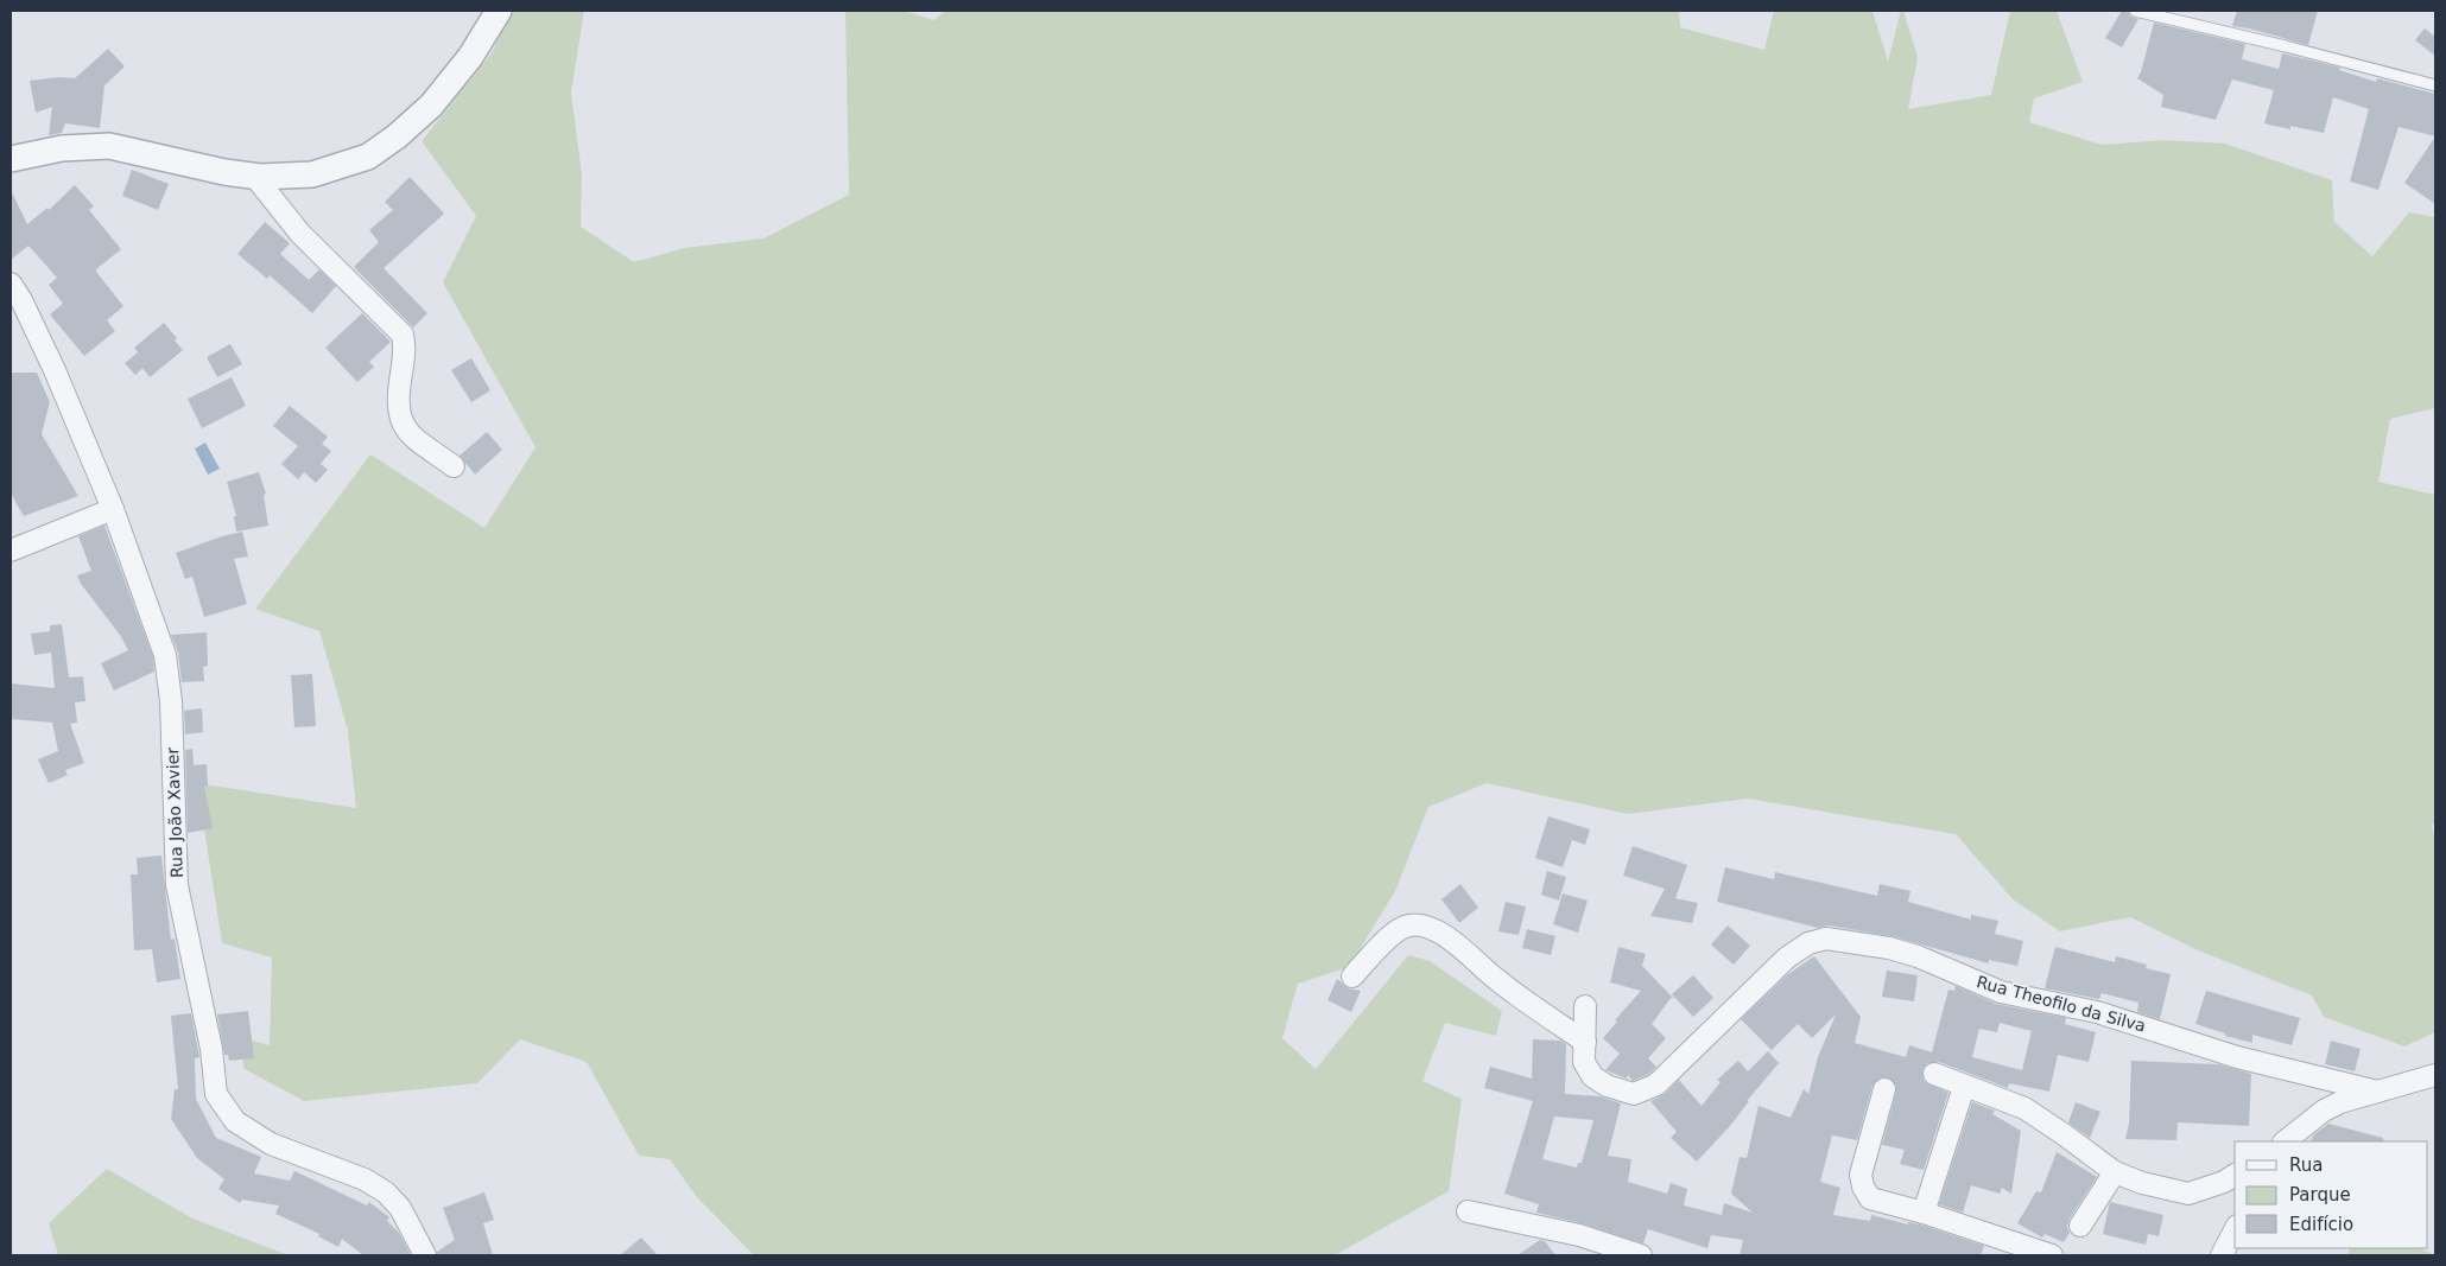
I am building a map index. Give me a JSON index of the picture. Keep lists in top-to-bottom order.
{
  "streets": {
    "street": ["Rua João Xavier", "Rua Theofilo da Silva"]
  },
  "legend": ["Rua", "Parque", "Edifício"]
}
